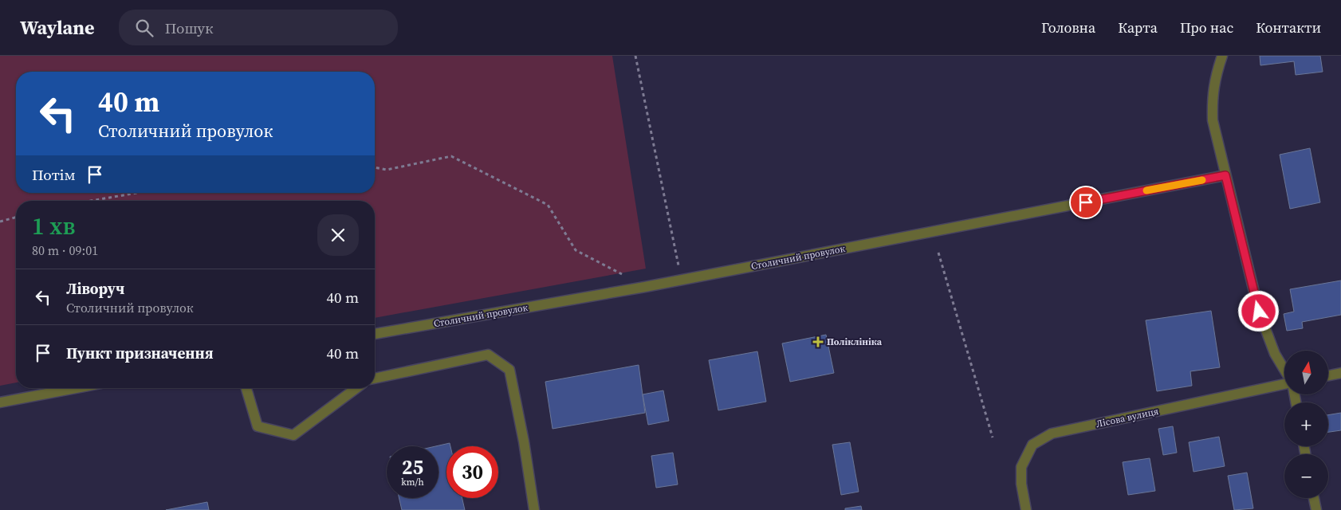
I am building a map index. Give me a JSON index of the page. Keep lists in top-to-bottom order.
{
  "streets": {
    "street": ["Столичний провулок", "Лісова вулиця"]
  },
  "places": {
    "health": ["Поліклініка"]
  },
  "north": "top",
  "page": {
    "header": "Waylane",
    "search": "Пошук",
    "nav": [
      "Головна",
      "Карта",
      "Про нас",
      "Контакти"
    ],
    "turn": ["40 m", "Столичний провулок"],
    "then": "Потім",
    "heading": ["1 хв", "80 m · 09:01"],
    "list": [
      {
        "name": "Ліворуч",
        "note": "Столичний провулок",
        "value": "40 m"
      },
      {
        "name": "Пункт призначення",
        "value": "40 m"
      }
    ],
    "map_buttons": ["+", "−"],
    "speed": "25 km/h",
    "limit": "30"
  }
}
